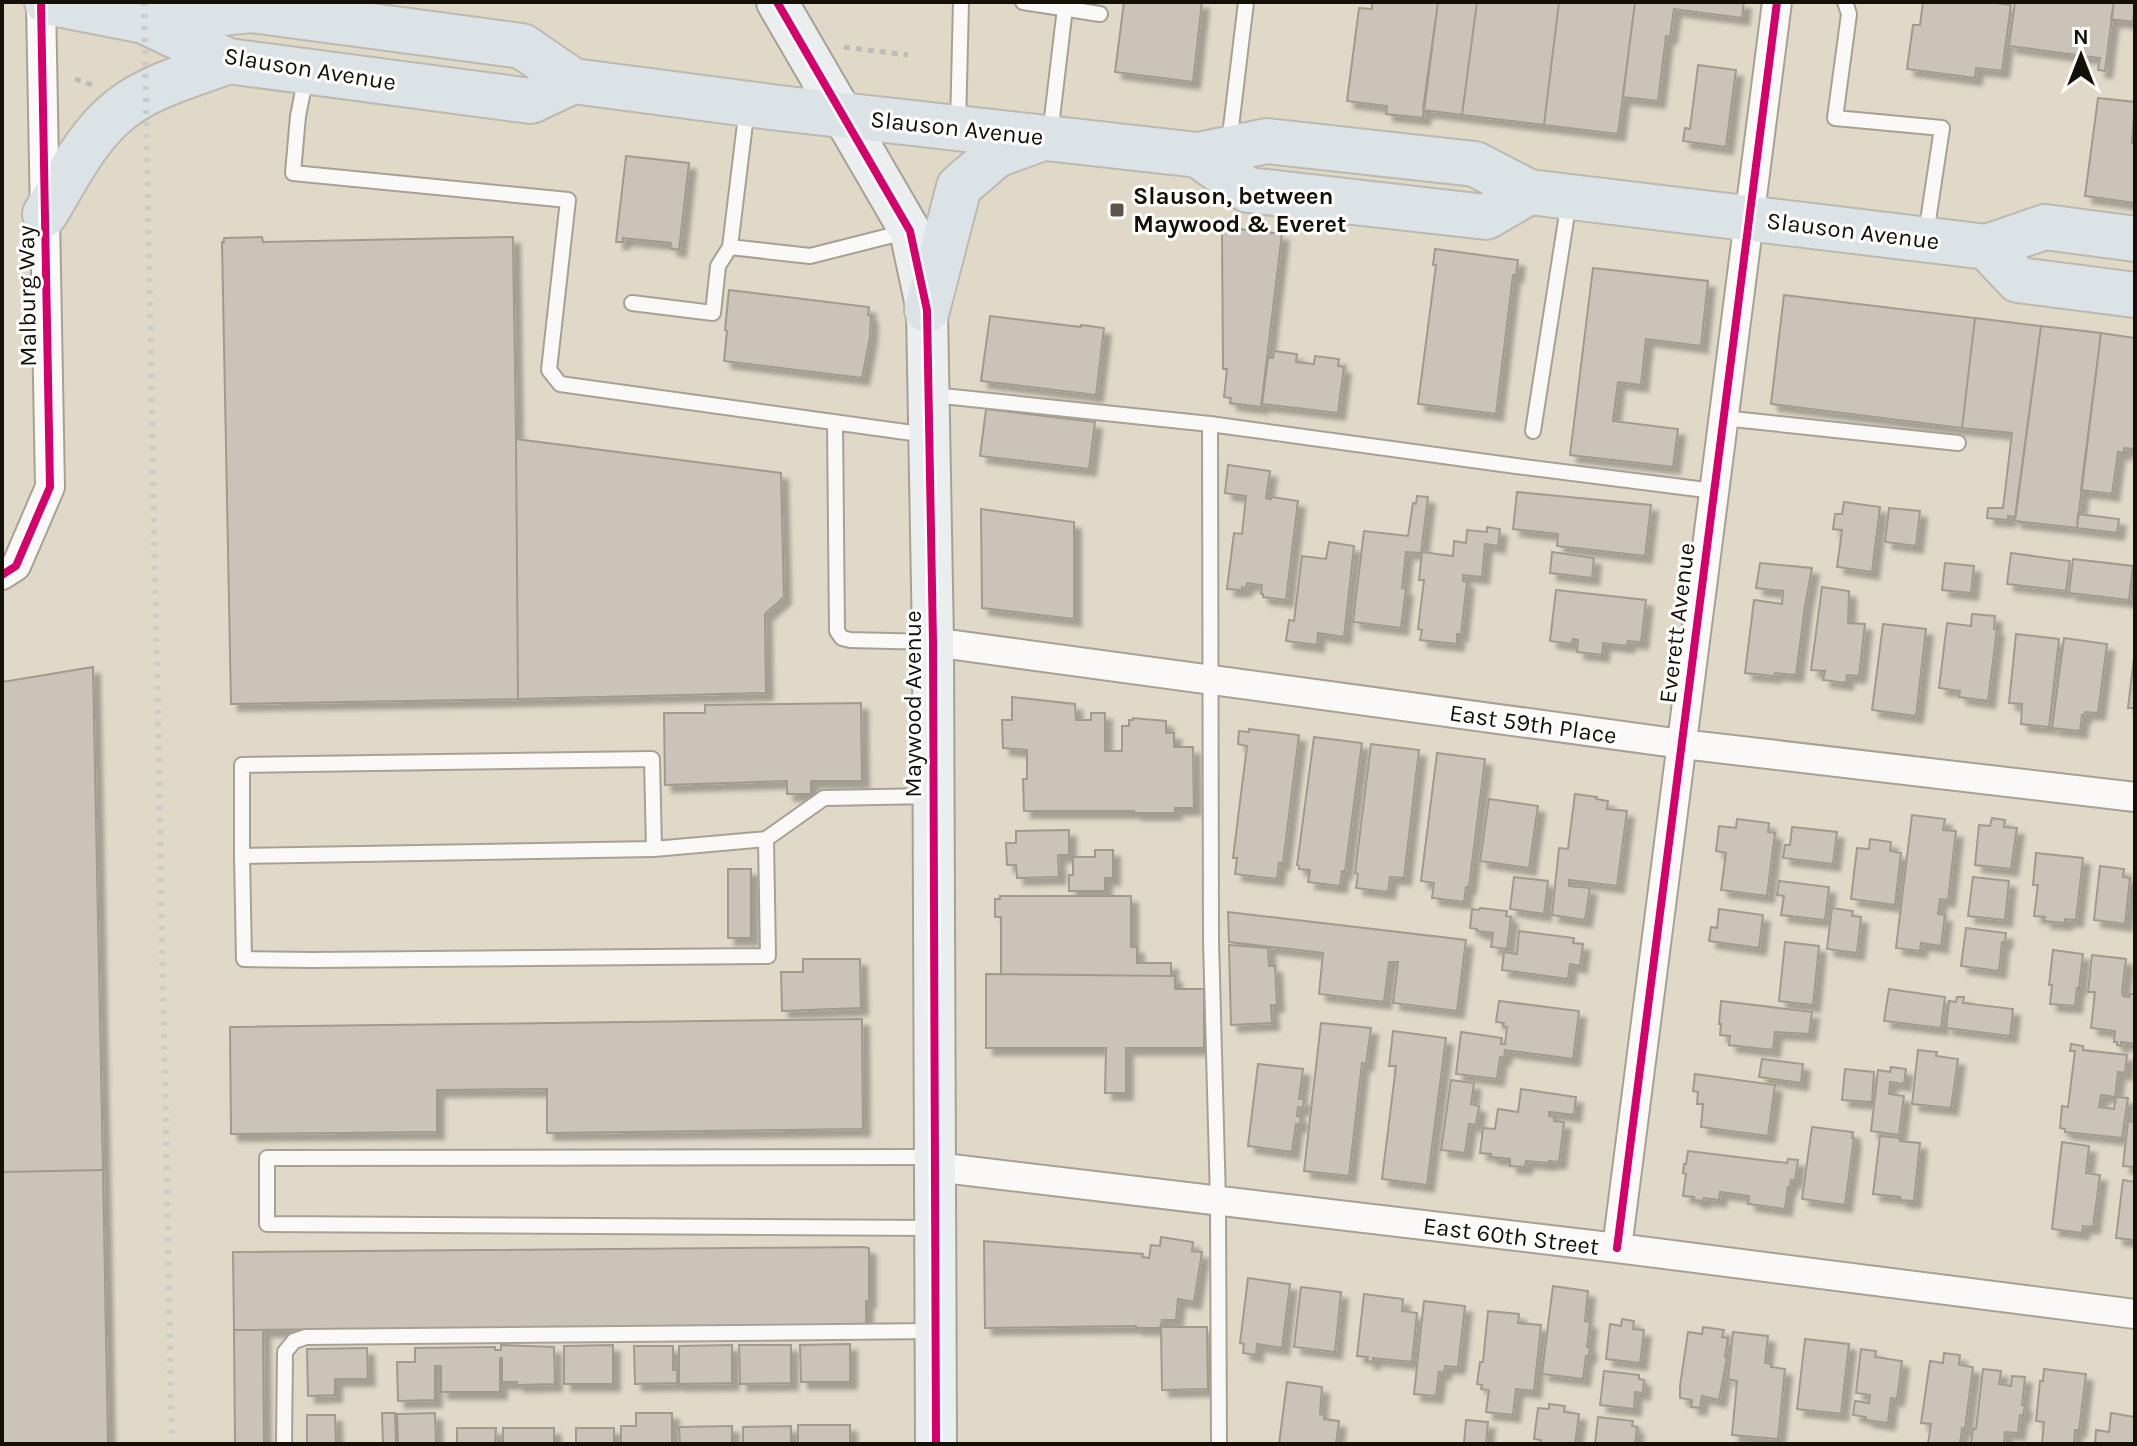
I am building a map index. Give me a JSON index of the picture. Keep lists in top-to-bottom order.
{
  "streets": {
    "main road": ["Slauson Avenue"],
    "street": [
      "Malburg Way",
      "Everett Avenue",
      "Maywood Avenue",
      "East 59th Place",
      "East 60th Street"
    ]
  },
  "crossings": [
    ["Slauson Avenue", "Everett Avenue"],
    ["Slauson Avenue", "Maywood Avenue"],
    ["Everett Avenue", "East 59th Place"],
    ["Everett Avenue", "East 60th Street"],
    ["Maywood Avenue", "East 59th Place"],
    ["Maywood Avenue", "East 60th Street"]
  ],
  "places": {
    "transit": ["Slauson, between Maywood & Everet"]
  },
  "north": "top"
}
